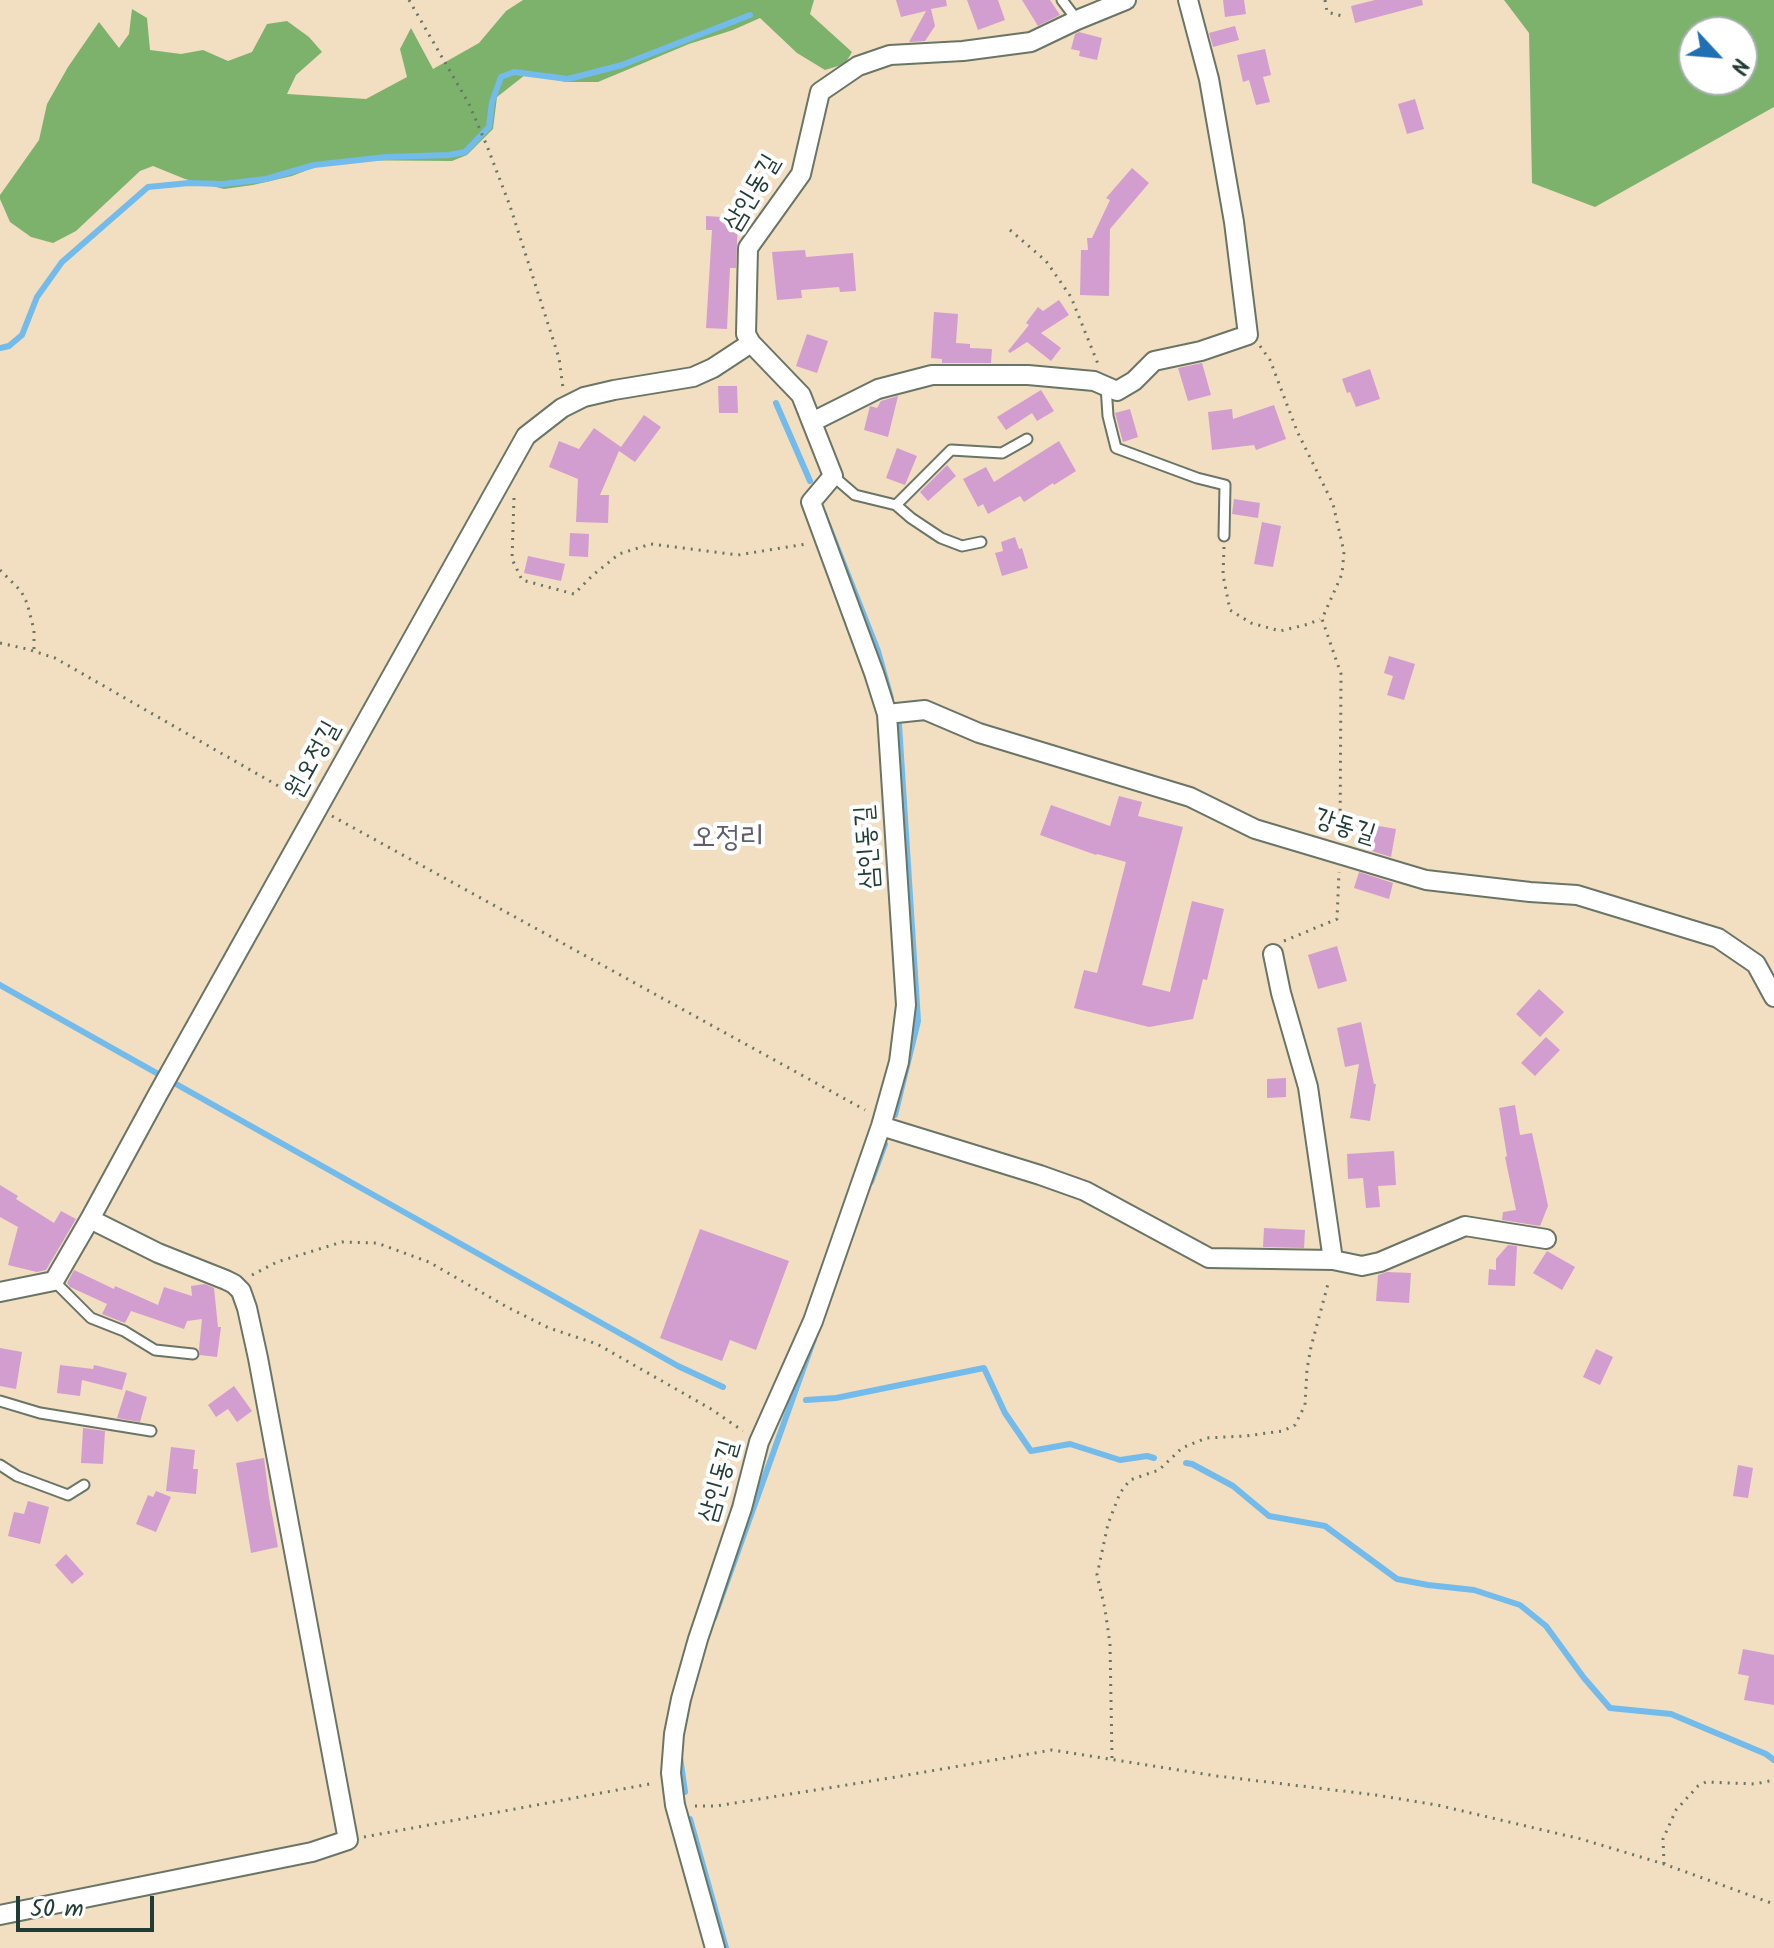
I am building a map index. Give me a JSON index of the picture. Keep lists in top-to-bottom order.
{
  "streets": {
    "street": ["삼인동길", "원오정길", "강동길"]
  },
  "crossings": [
    ["삼인동길", "원오정길"],
    ["삼인동길", "강동길"]
  ],
  "districts": ["오정리"],
  "scale_bar": "50 m",
  "north": "bottom right"
}
